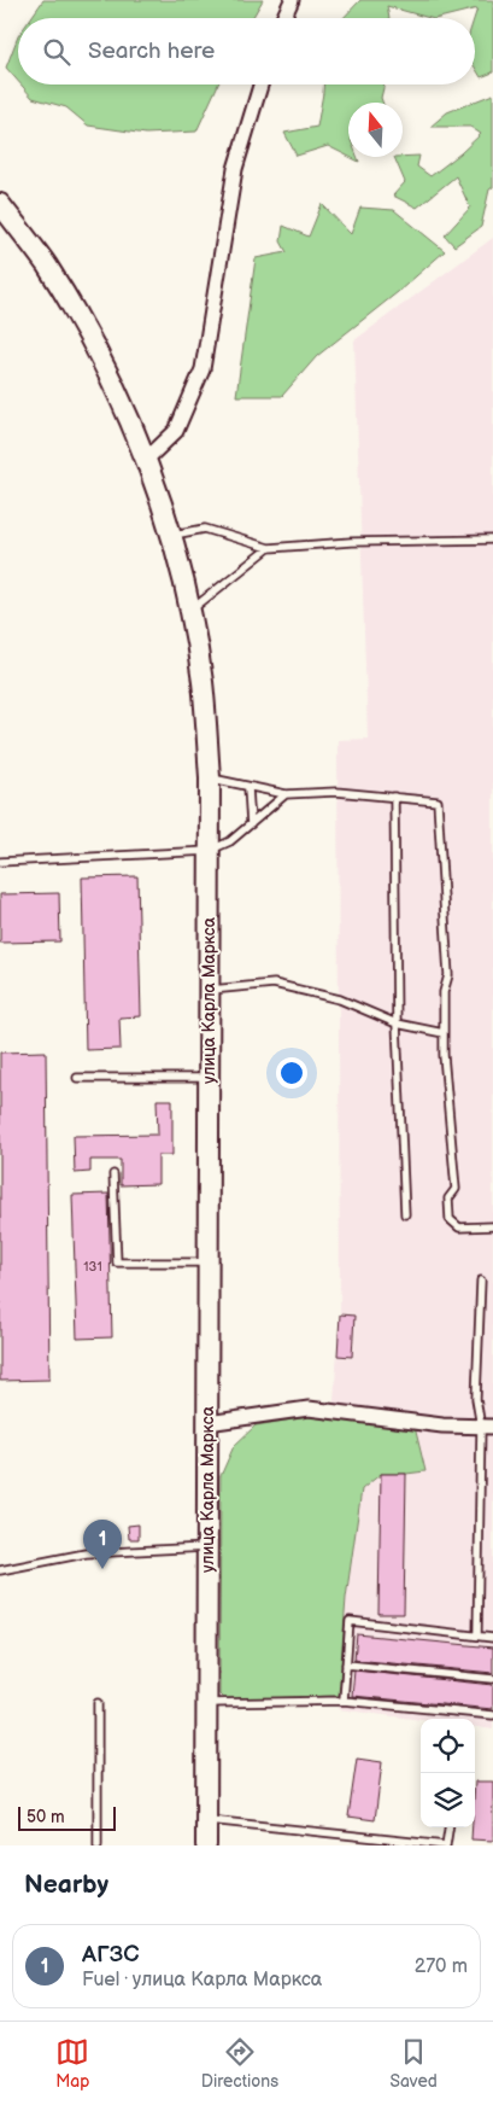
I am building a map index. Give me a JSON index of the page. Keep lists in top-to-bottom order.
{
  "streets": {
    "main road": ["улица Карла Маркса"]
  },
  "house_numbers": ["131"],
  "scale_bar": "50 m",
  "north": "top",
  "page": {
    "search": "Search here",
    "pins": "1",
    "scale": "50 m",
    "heading": "Nearby",
    "list": [
      {
        "mark": "1",
        "name": "АГЗС",
        "note": "Fuel · улица Карла Маркса",
        "value": "270 m"
      }
    ],
    "nav": ["Map", "Directions", "Saved"]
  }
}
